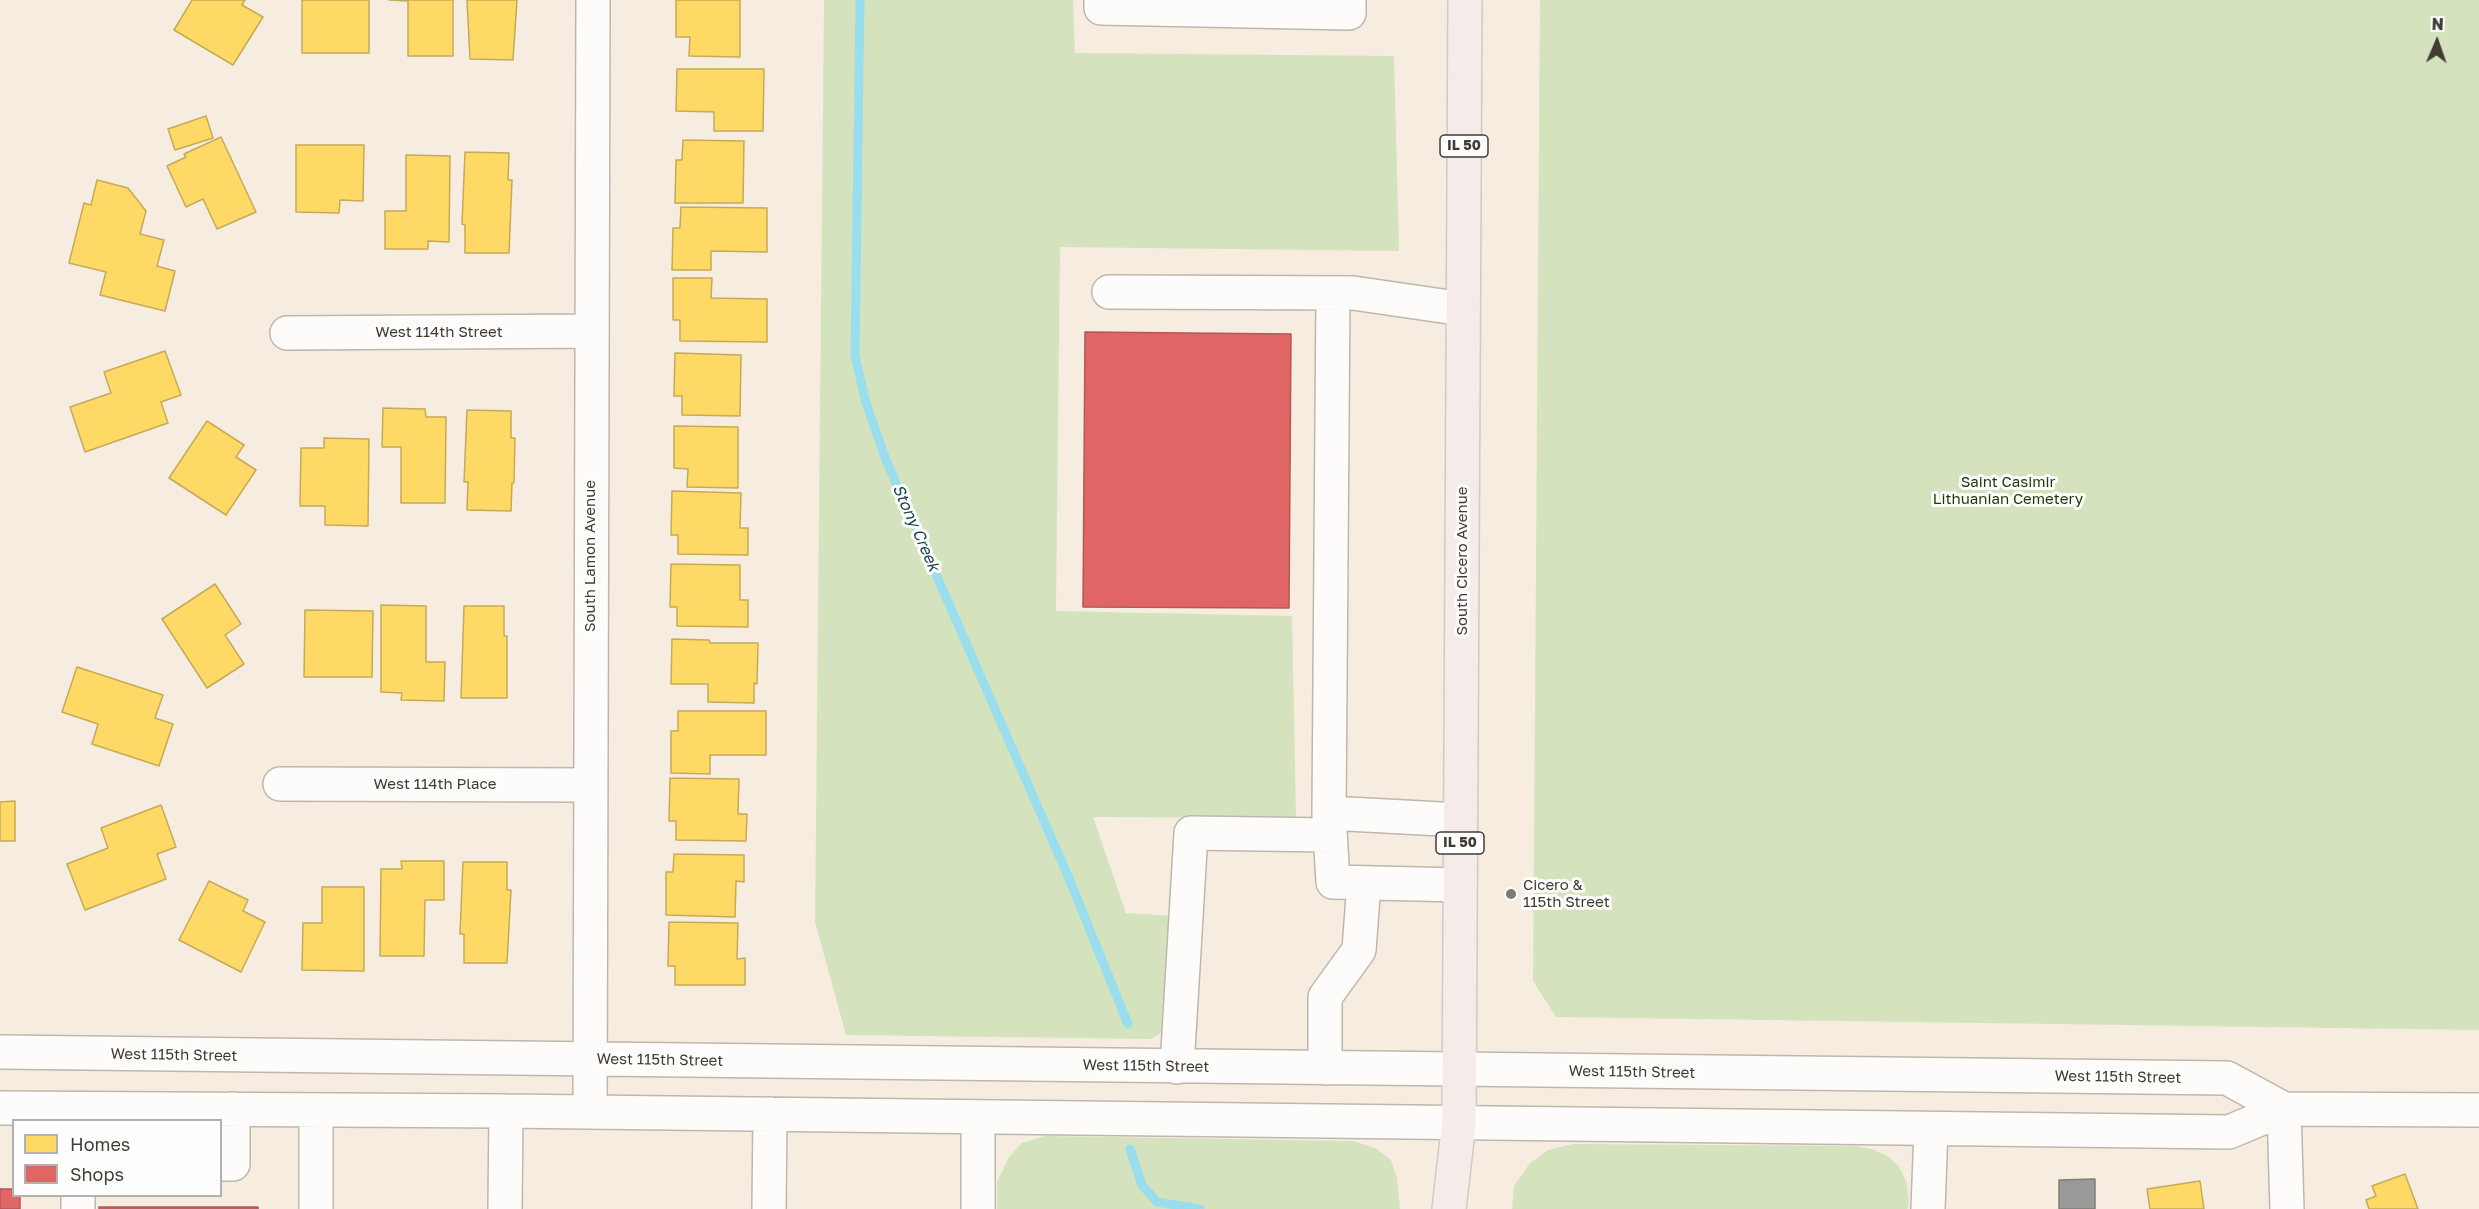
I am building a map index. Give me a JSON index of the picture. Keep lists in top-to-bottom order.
{
  "streets": {
    "main road": ["IL 50", "South Cicero Avenue"],
    "street": [
      "West 114th Street",
      "South Lamon Avenue",
      "West 114th Place",
      "West 115th Street"
    ]
  },
  "crossings": [
    ["IL 50", "South Cicero Avenue"],
    ["IL 50", "West 115th Street"],
    ["West 114th Street", "South Lamon Avenue"],
    ["South Lamon Avenue", "West 114th Place"],
    ["South Lamon Avenue", "West 115th Street"],
    ["South Cicero Avenue", "West 115th Street"]
  ],
  "water": ["Stony Creek"],
  "parks": ["Saint Casimir Lithuanian Cemetery"],
  "places": ["Cicero & 115th Street"],
  "legend": ["Homes", "Shops"],
  "north": "top"
}
